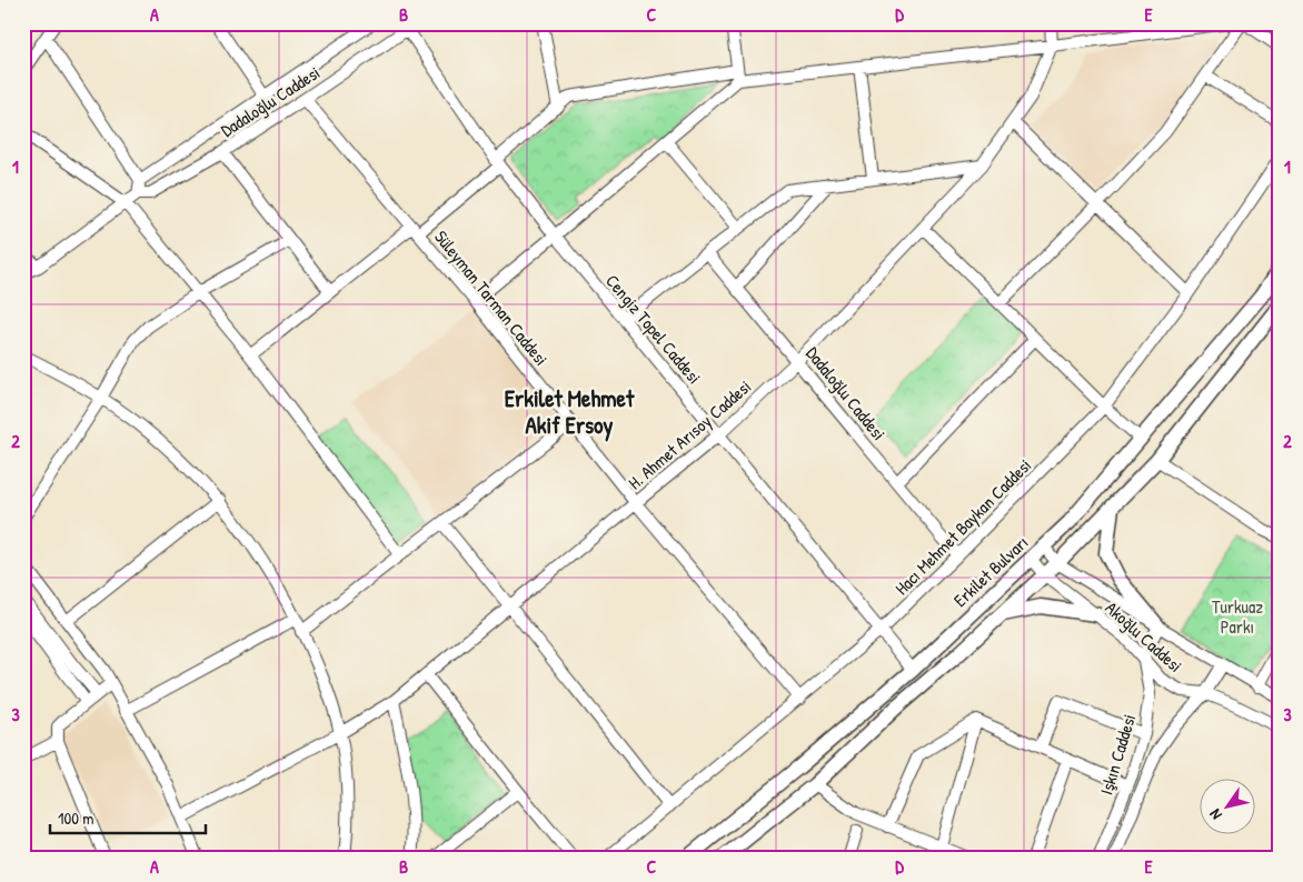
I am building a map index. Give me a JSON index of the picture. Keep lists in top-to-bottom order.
{
  "streets": {
    "main road": ["Erkilet Bulvarı"],
    "street": [
      "Dadaloğlu Caddesi",
      "Süleyman Tarman Caddesi",
      "Cengiz Topel Caddesi",
      "H. Ahmet Arısoy Caddesi",
      "Hacı Mehmet Baykan Caddesi",
      "Akoğlu Caddesi",
      "Işkın Caddesi"
    ]
  },
  "crossings": [
    ["Dadaloğlu Caddesi", "Süleyman Tarman Caddesi"],
    ["Dadaloğlu Caddesi", "Cengiz Topel Caddesi"],
    ["Dadaloğlu Caddesi", "H. Ahmet Arısoy Caddesi"],
    ["Dadaloğlu Caddesi", "Hacı Mehmet Baykan Caddesi"],
    ["Süleyman Tarman Caddesi", "H. Ahmet Arısoy Caddesi"],
    ["Süleyman Tarman Caddesi", "Hacı Mehmet Baykan Caddesi"],
    ["Cengiz Topel Caddesi", "H. Ahmet Arısoy Caddesi"],
    ["Cengiz Topel Caddesi", "Hacı Mehmet Baykan Caddesi"],
    ["Cengiz Topel Caddesi", "Erkilet Bulvarı"],
    ["Erkilet Bulvarı", "Akoğlu Caddesi"],
    ["Akoğlu Caddesi", "Işkın Caddesi"]
  ],
  "districts": ["Erkilet Mehmet Akif Ersoy"],
  "parks": ["Turkuaz Parkı"],
  "scale_bar": "100 m",
  "north": "bottom left",
  "grid": {
    "columns": [
      "A",
      "B",
      "C",
      "D",
      "E"
    ],
    "rows": ["1", "2", "3"]
  }
}
